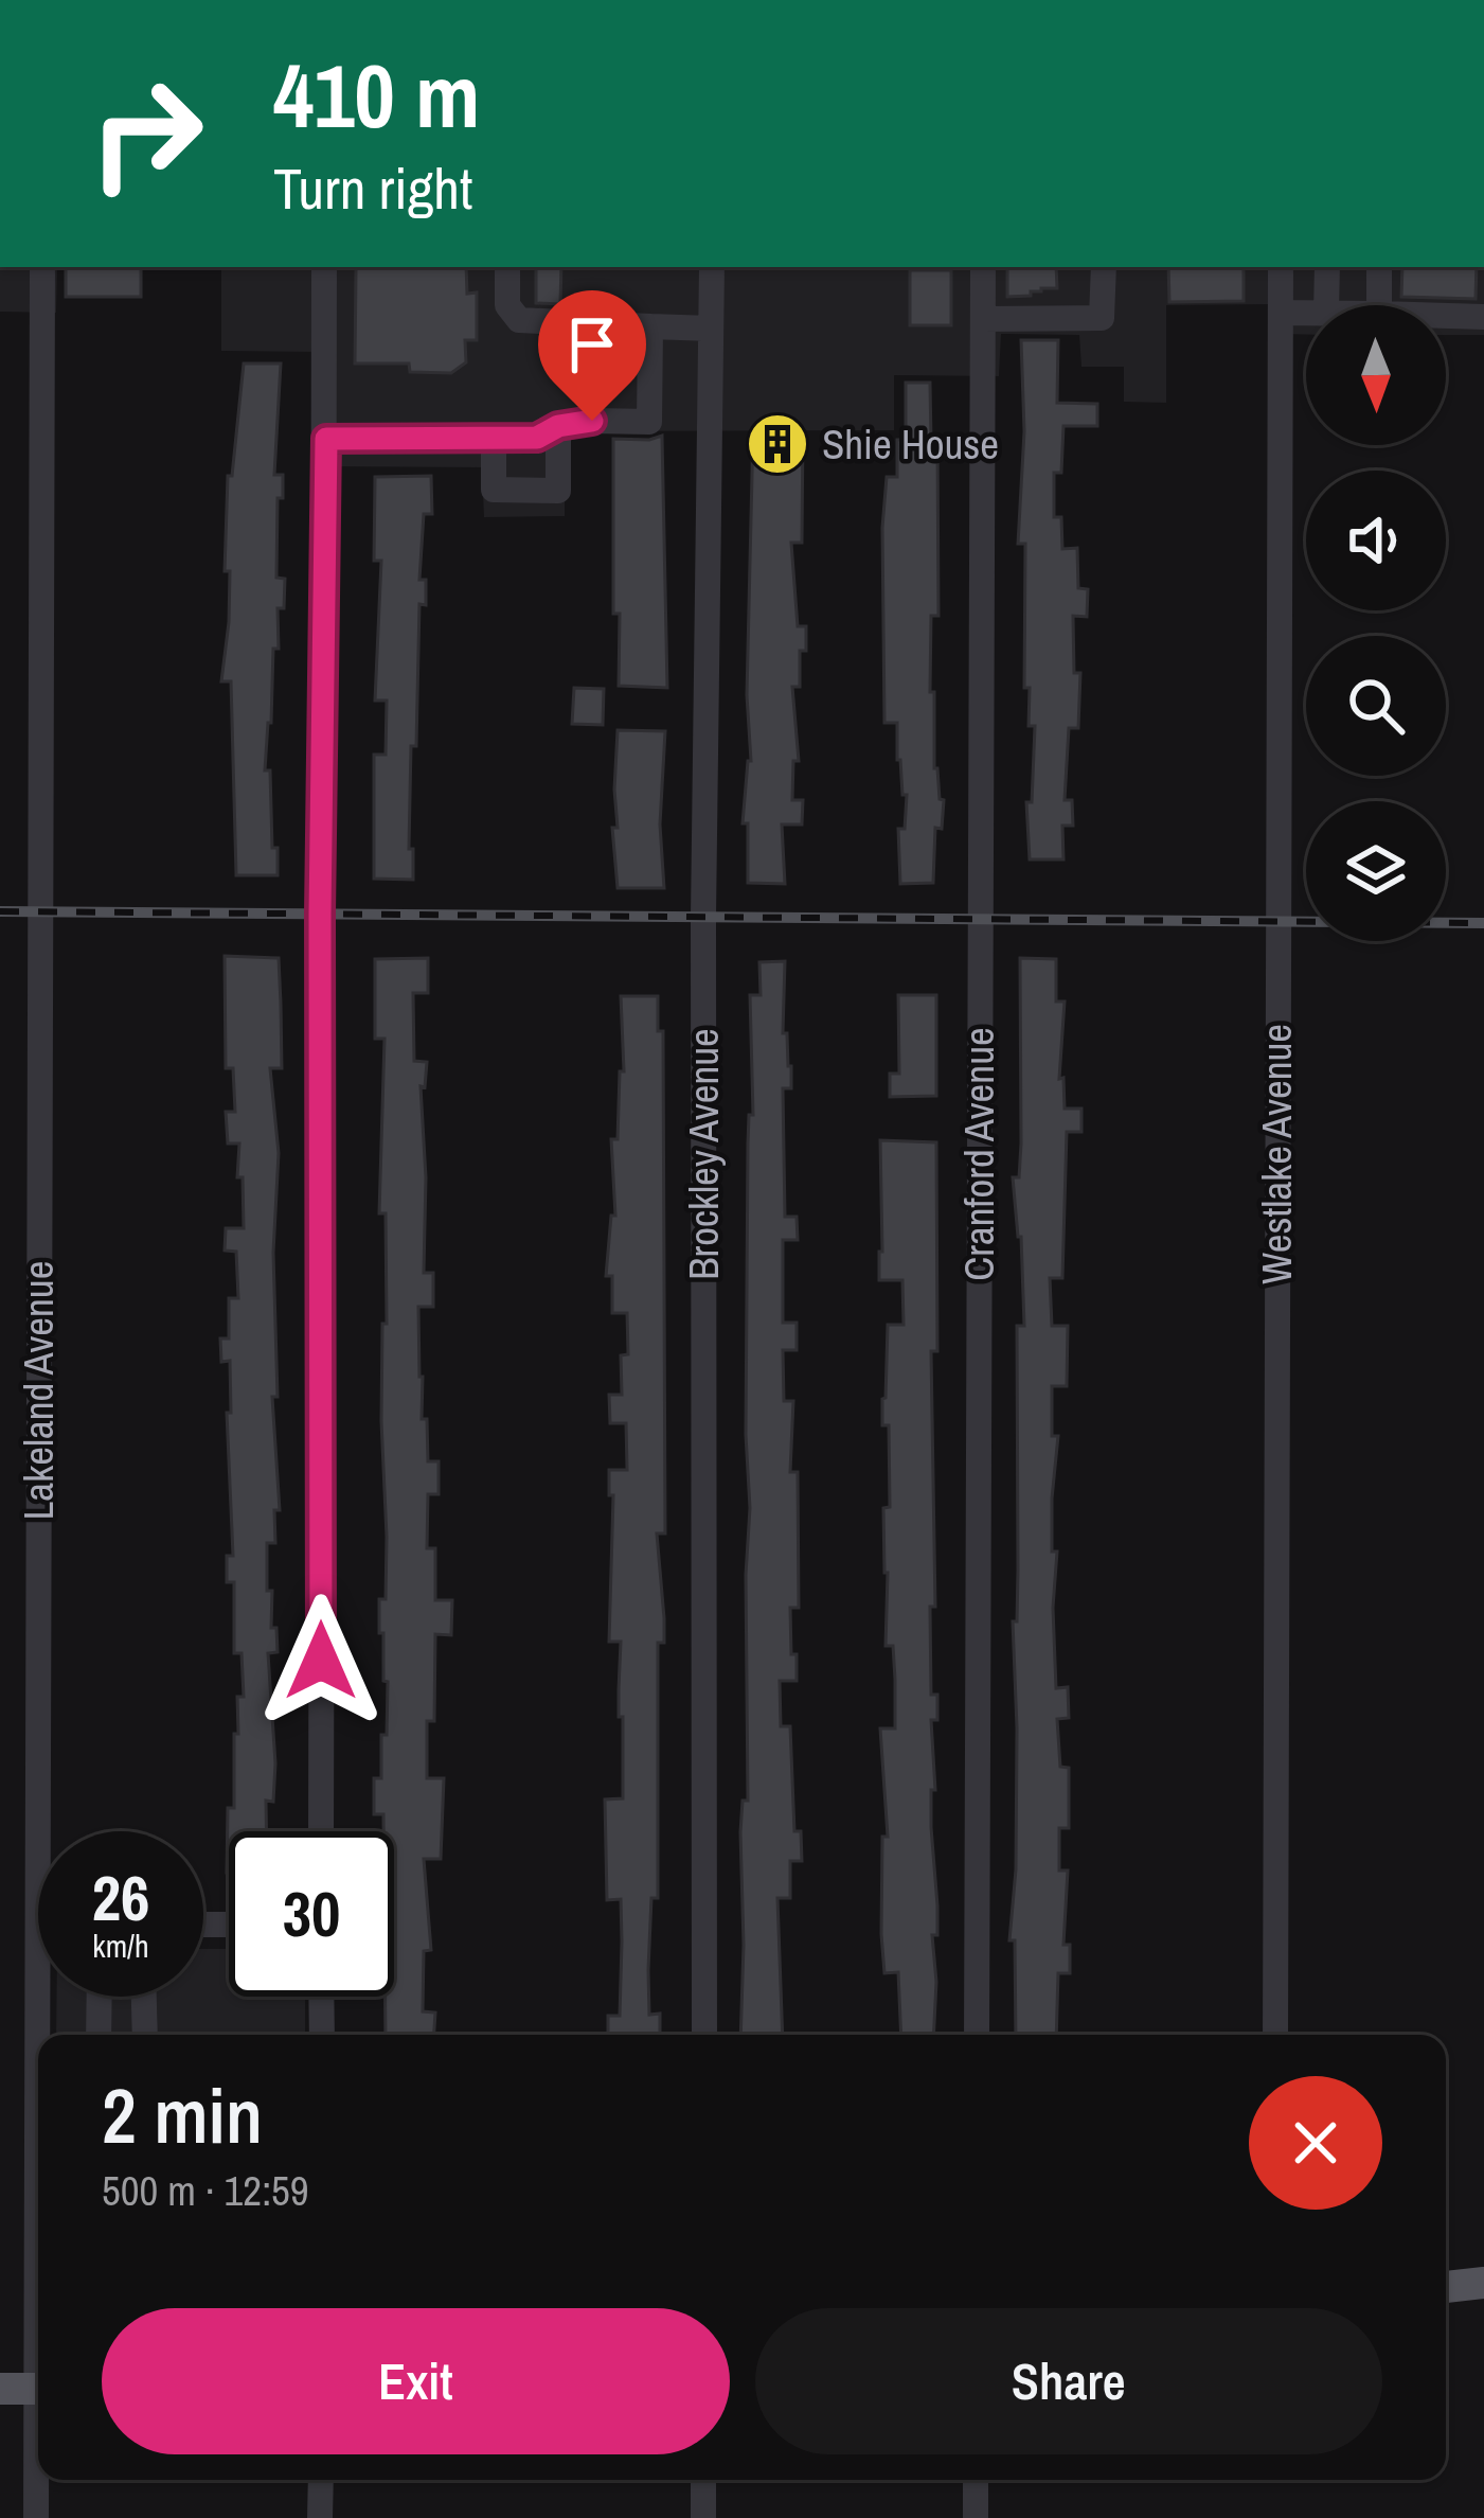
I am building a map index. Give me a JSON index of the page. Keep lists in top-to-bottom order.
{
  "streets": {
    "street": [
      "Brockley Avenue",
      "Cranford Avenue",
      "Westlake Avenue",
      "Lakeland Avenue"
    ]
  },
  "places": {
    "building": ["Shie House"]
  },
  "north": "bottom",
  "page": {
    "turn": ["410 m", "Turn right"],
    "speed": "26 km/h",
    "limit": "30",
    "heading": ["2 min", "500 m · 12:59"],
    "buttons": ["Exit", "Share"]
  }
}
